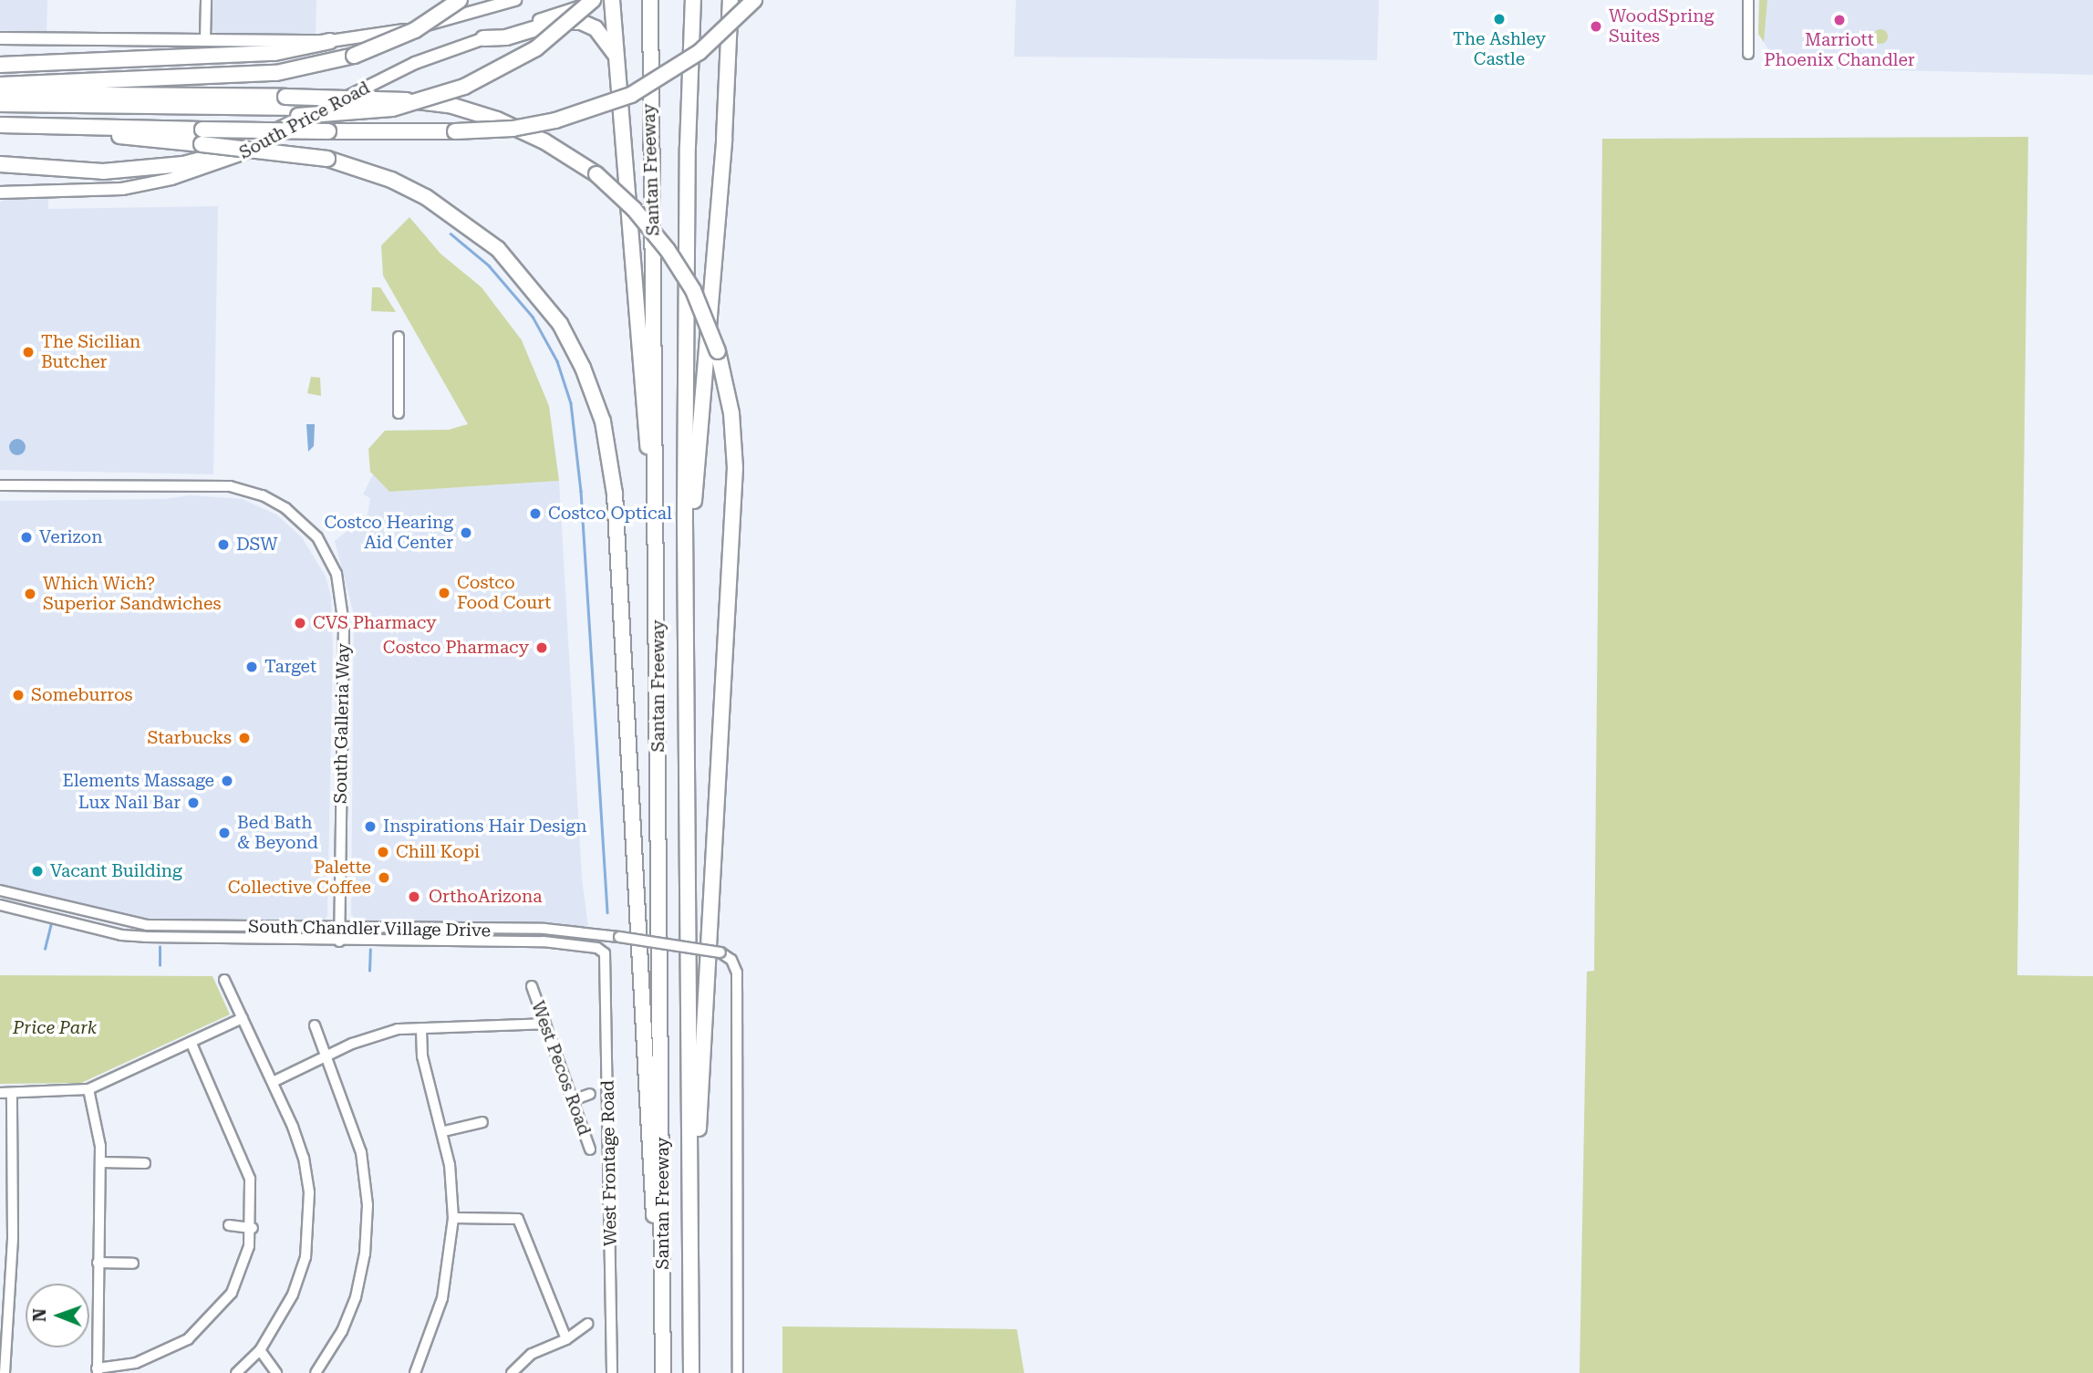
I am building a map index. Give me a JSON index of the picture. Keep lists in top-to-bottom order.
{
  "streets": {
    "highway": ["Santan Freeway"],
    "main road": ["South Price Road"],
    "street": [
      "South Galleria Way",
      "South Chandler Village Drive",
      "West Pecos Road",
      "West Frontage Road"
    ]
  },
  "crossings": [
    ["South Galleria Way", "South Chandler Village Drive"],
    ["South Chandler Village Drive", "West Frontage Road"]
  ],
  "parks": ["Price Park"],
  "places": [
    "The Ashley Castle",
    "Marriott Phoenix Chandler",
    "WoodSpring Suites",
    "The Sicilian Butcher",
    "Costco Optical",
    "Costco Hearing Aid Center",
    "Verizon",
    "DSW",
    "Costco Food Court",
    "Which Wich? Superior Sandwiches",
    "CVS Pharmacy",
    "Costco Pharmacy",
    "Target",
    "Someburros",
    "Starbucks",
    "Elements Massage",
    "Lux Nail Bar",
    "Inspirations Hair Design",
    "Bed Bath & Beyond",
    "Chill Kopi",
    "Vacant Building",
    "Palette Collective Coffee",
    "OrthoArizona"
  ],
  "north": "left"
}
